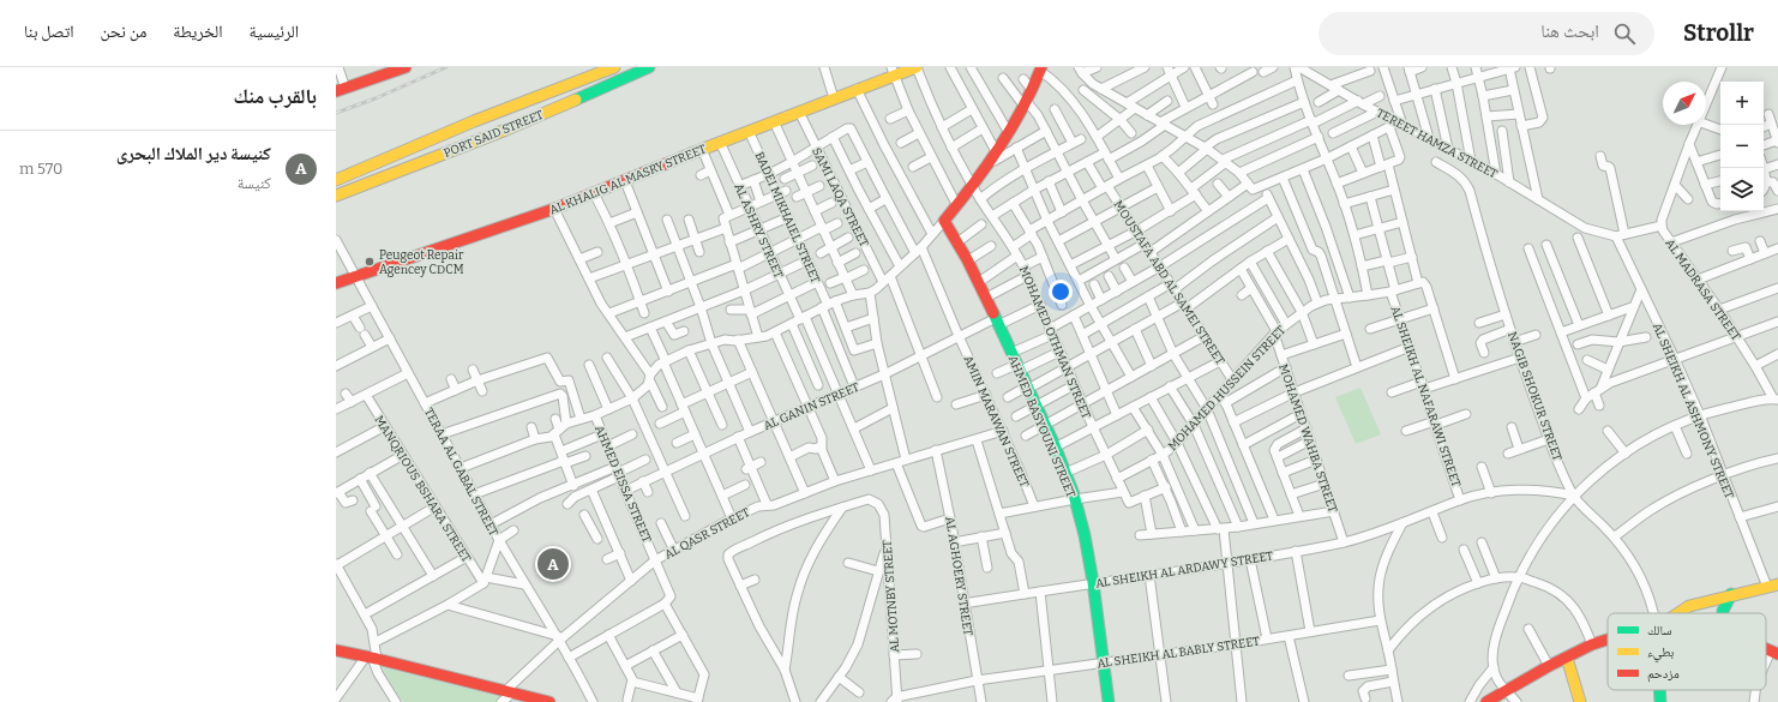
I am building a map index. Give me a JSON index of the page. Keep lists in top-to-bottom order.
{
  "streets": {
    "street": [
      "PORT SAID STREET",
      "TEREET HAMZA STREET",
      "AL KHALIG AL MASRY STREET",
      "SAMI LAQA STREET",
      "BADEI MIKHAIEL STREET",
      "AL ASHRY STREET",
      "MOUSTAFA ABD AL SAMEI STREET",
      "AL MADRASA STREET",
      "MOHAMED OTHMAN STREET",
      "MOHAMED HUSSEIN STREET",
      "AL SHEIKH AL NAFARAWI STREET",
      "NAGIB SHOKUR STREET",
      "AL GANIN STREET",
      "AL SHEIKH AL ASHMONY STREET",
      "AMIN MARAWAN STREET",
      "AHMED BASYOUNI STREET",
      "MOHAMED WAHBA STREET",
      "TERAA AL GABAL STREET",
      "AHMED EISSA STREET",
      "MANQRIOUS BSHARA STREET",
      "AL QASR STREET",
      "AL SHEIKH AL ARDAWY STREET",
      "AL AGHOERY STREET",
      "AL MOTNBY STREET",
      "AL SHEIKH AL BABLY STREET"
    ]
  },
  "crossings": [
    ["TEREET HAMZA STREET", "AL SHEIKH AL ASHMONY STREET"],
    ["AL KHALIG AL MASRY STREET", "SAMI LAQA STREET"],
    ["AL KHALIG AL MASRY STREET", "BADEI MIKHAIEL STREET"],
    ["AL KHALIG AL MASRY STREET", "AL ASHRY STREET"],
    ["AL KHALIG AL MASRY STREET", "MOHAMED OTHMAN STREET"],
    ["AL KHALIG AL MASRY STREET", "TERAA AL GABAL STREET"],
    ["AL ASHRY STREET", "AL GANIN STREET"],
    ["AL ASHRY STREET", "AL QASR STREET"],
    ["MOUSTAFA ABD AL SAMEI STREET", "MOHAMED HUSSEIN STREET"],
    ["MOHAMED OTHMAN STREET", "MOHAMED HUSSEIN STREET"],
    ["MOHAMED OTHMAN STREET", "AL GANIN STREET"],
    ["MOHAMED HUSSEIN STREET", "AL SHEIKH AL NAFARAWI STREET"],
    ["MOHAMED HUSSEIN STREET", "MOHAMED WAHBA STREET"],
    ["AL SHEIKH AL NAFARAWI STREET", "AL SHEIKH AL ARDAWY STREET"],
    ["NAGIB SHOKUR STREET", "AL SHEIKH AL ARDAWY STREET"],
    ["AL GANIN STREET", "AMIN MARAWAN STREET"],
    ["AL GANIN STREET", "AHMED BASYOUNI STREET"],
    ["AL GANIN STREET", "AHMED EISSA STREET"],
    ["AMIN MARAWAN STREET", "AL QASR STREET"],
    ["AHMED BASYOUNI STREET", "AL SHEIKH AL ARDAWY STREET"],
    ["AHMED BASYOUNI STREET", "AL SHEIKH AL BABLY STREET"],
    ["MOHAMED WAHBA STREET", "AL SHEIKH AL ARDAWY STREET"],
    ["TERAA AL GABAL STREET", "AL QASR STREET"],
    ["AHMED EISSA STREET", "AL QASR STREET"],
    ["AL QASR STREET", "AL AGHOERY STREET"],
    ["AL SHEIKH AL ARDAWY STREET", "AL AGHOERY STREET"],
    ["AL AGHOERY STREET", "AL SHEIKH AL BABLY STREET"],
    ["AL MOTNBY STREET", "AL SHEIKH AL BABLY STREET"]
  ],
  "places": ["Peugeot Repair Agencey CDCM"],
  "legend": ["سالك", "بطيء", "مزدحم"],
  "north": "top right",
  "page": {
    "header": "Strollr",
    "search": "ابحث هنا",
    "nav": [
      "الرئيسية",
      "الخريطة",
      "من نحن",
      "اتصل بنا"
    ],
    "heading": "بالقرب منك",
    "map_buttons": ["+", "−"],
    "list": [
      {
        "mark": "A",
        "name": "كنيسة دير الملاك البحرى",
        "note": "كنيسة",
        "value": "570 m"
      }
    ],
    "pins": "A"
  }
}
